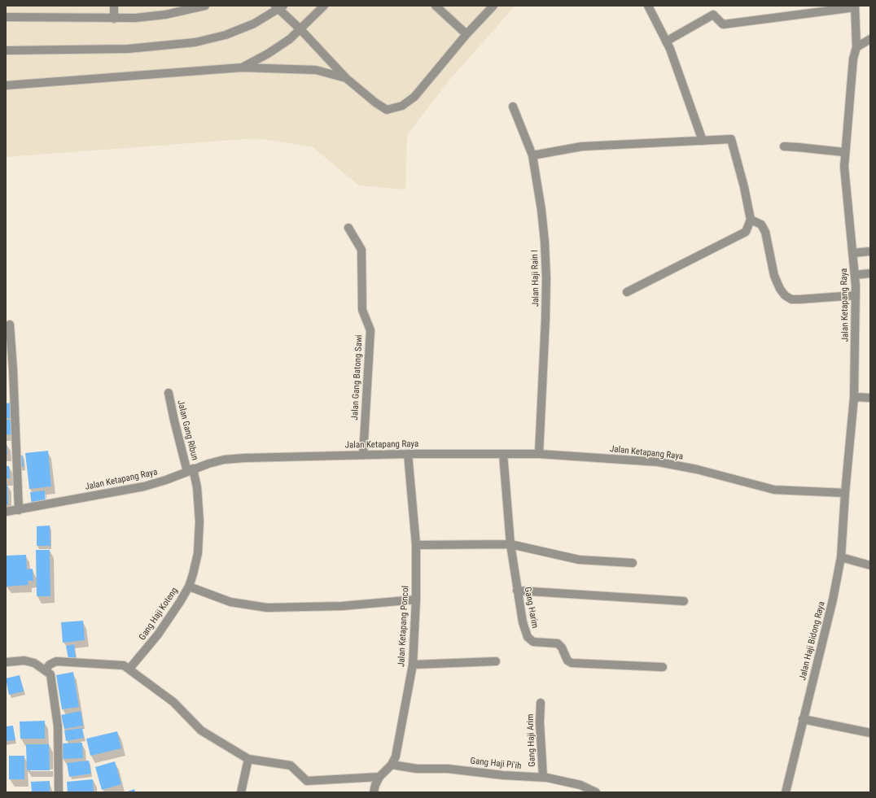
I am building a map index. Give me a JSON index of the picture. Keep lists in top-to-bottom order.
{
  "streets": {
    "street": [
      "Jalan Haji Rain I",
      "Jalan Ketapang Raya",
      "Jalan Gang Batong Sawi",
      "Jalan Gang Ribun",
      "Gang Harim",
      "Gang Haji Koteng",
      "Jalan Ketapang Poncol",
      "Jalan Haji Bidong Raya",
      "Gang Haji Arim",
      "Gang Haji Pi'ih"
    ]
  },
  "crossings": [
    ["Jalan Haji Rain I", "Jalan Ketapang Raya"],
    ["Jalan Ketapang Raya", "Jalan Gang Batong Sawi"],
    ["Jalan Ketapang Raya", "Jalan Gang Ribun"],
    ["Jalan Ketapang Raya", "Gang Harim"],
    ["Jalan Ketapang Raya", "Gang Haji Koteng"],
    ["Jalan Ketapang Raya", "Jalan Ketapang Poncol"],
    ["Jalan Ketapang Raya", "Jalan Haji Bidong Raya"],
    ["Jalan Gang Ribun", "Gang Haji Koteng"],
    ["Jalan Ketapang Poncol", "Gang Haji Pi'ih"],
    ["Gang Haji Arim", "Gang Haji Pi'ih"]
  ]
}
